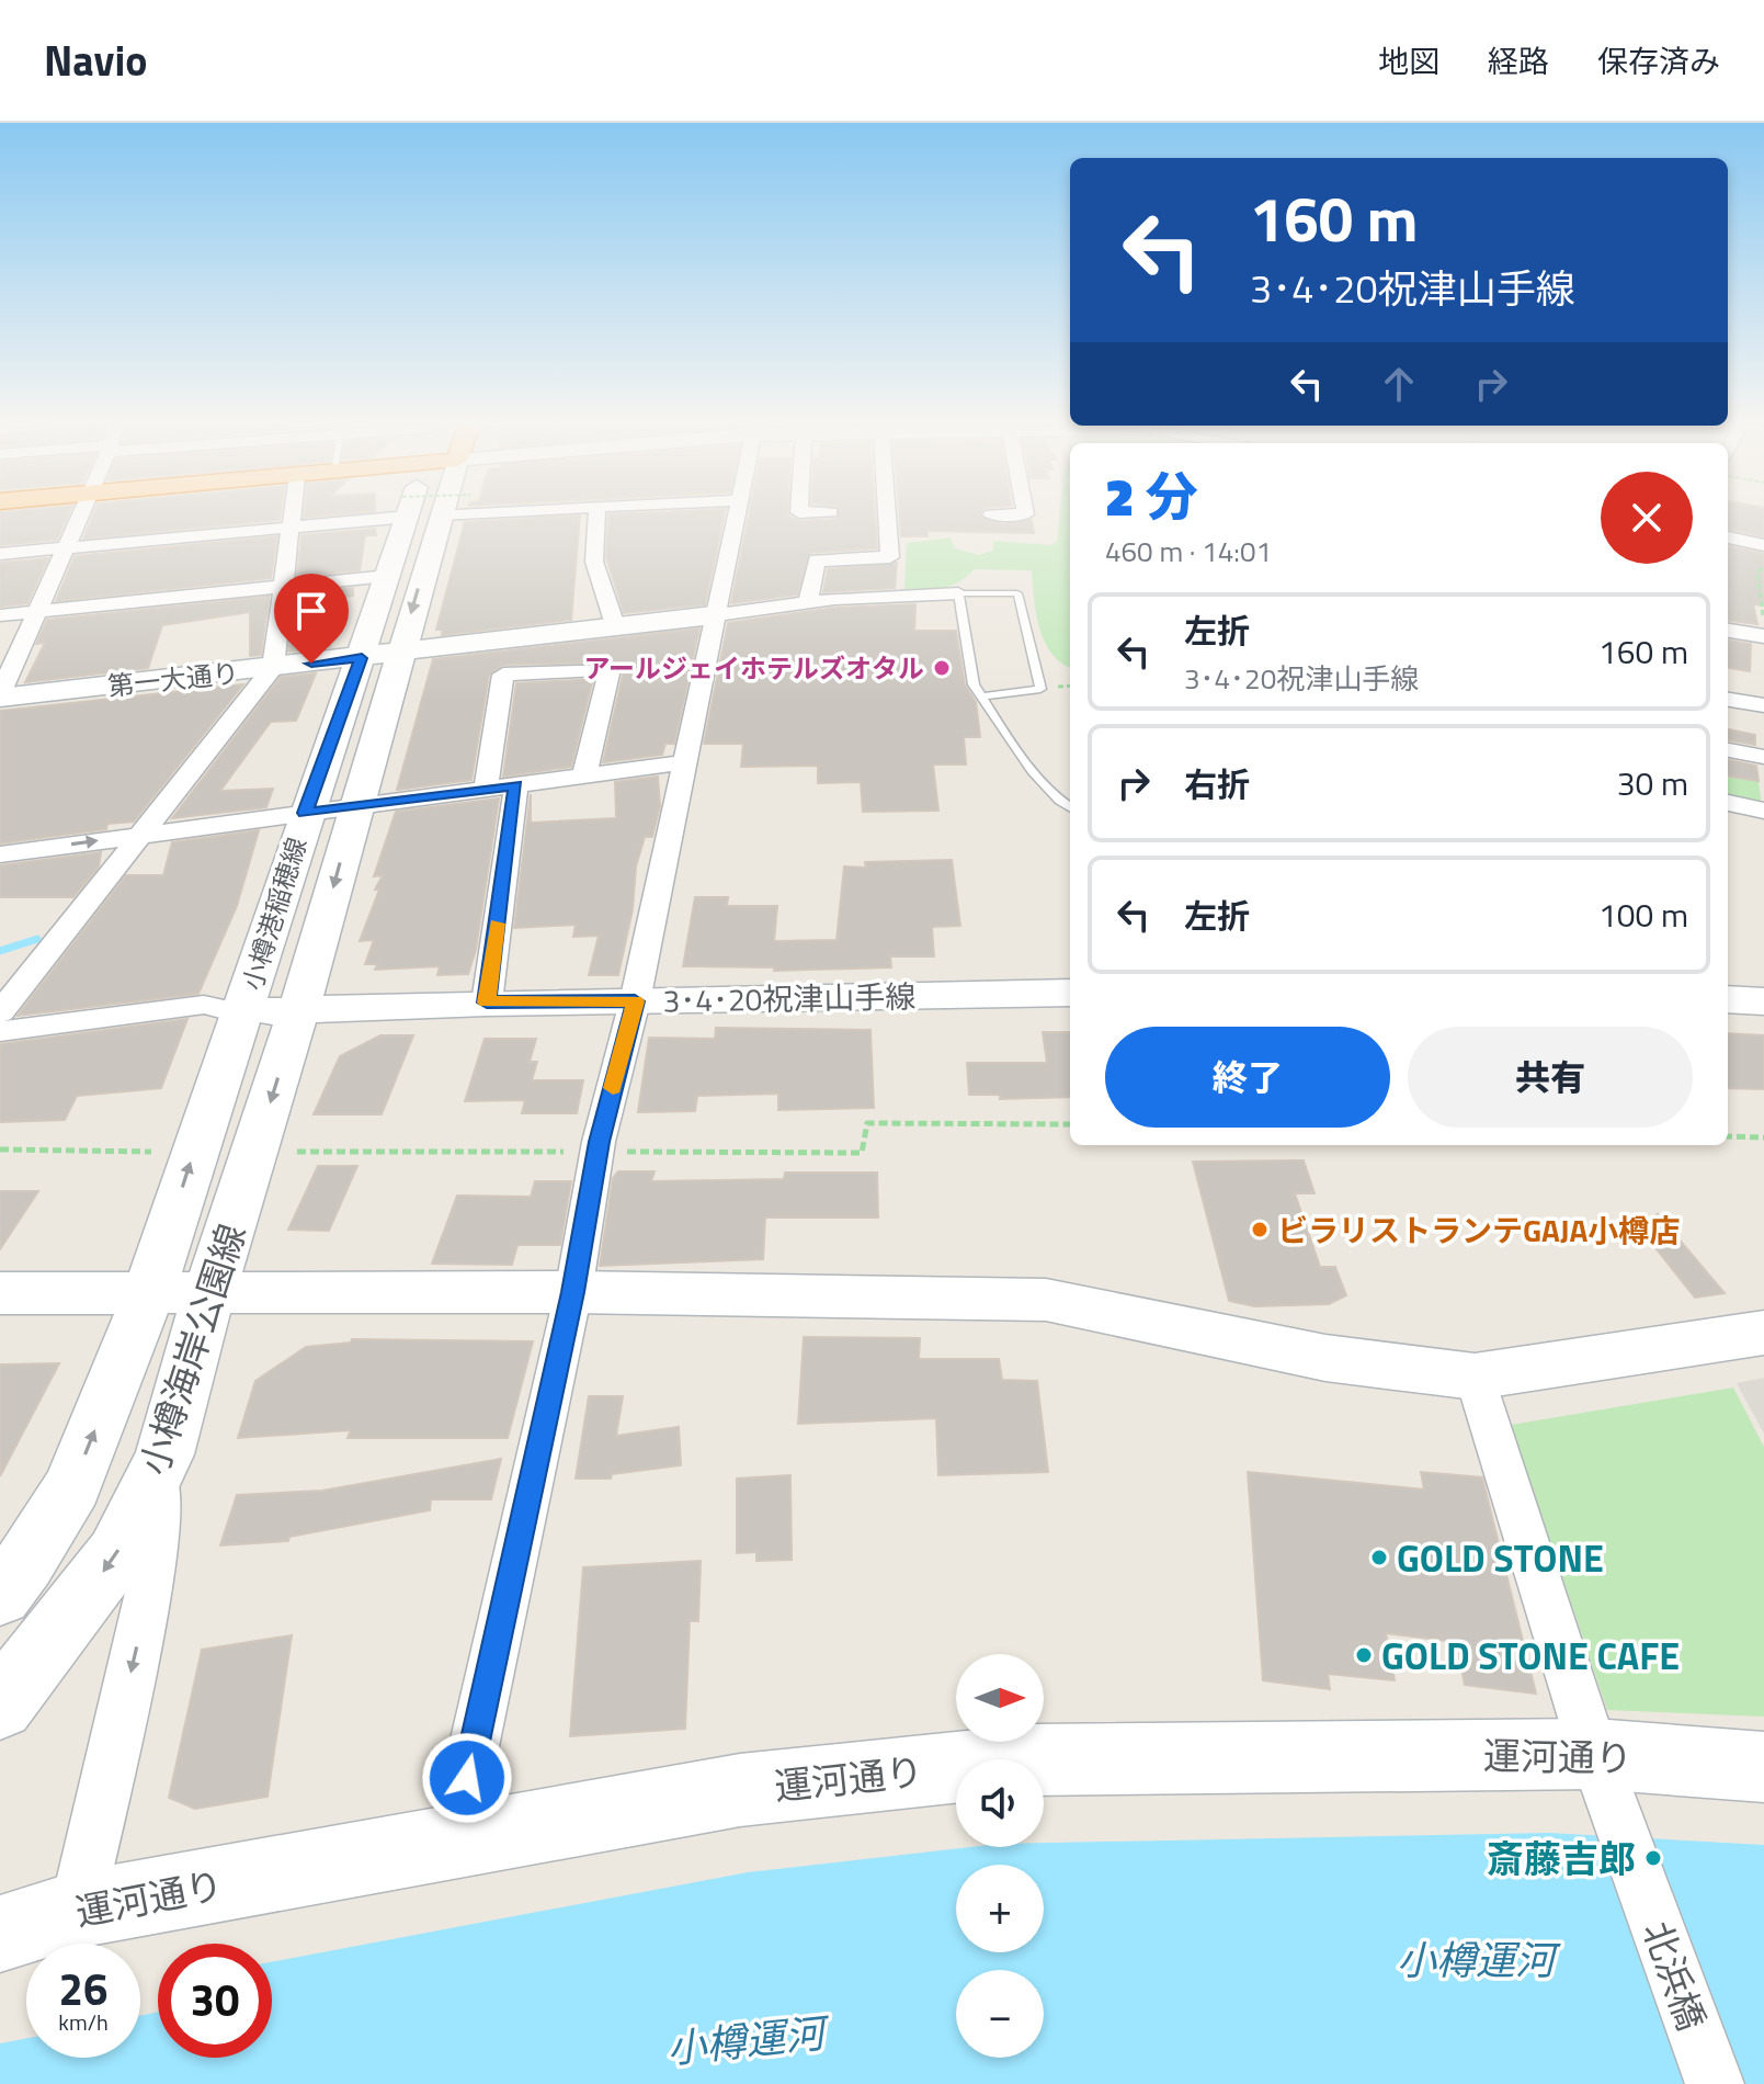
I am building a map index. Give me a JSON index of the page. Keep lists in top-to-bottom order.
{
  "streets": {
    "main road": [
      "第一大通り",
      "小樽港稲穂線",
      "3･4･20祝津山手線",
      "小樽海岸公園線",
      "運河通り"
    ],
    "street": ["北浜橋"]
  },
  "crossings": [
    ["第一大通り", "小樽港稲穂線"],
    ["小樽港稲穂線", "3･4･20祝津山手線"],
    ["小樽港稲穂線", "小樽海岸公園線"],
    ["3･4･20祝津山手線", "小樽海岸公園線"],
    ["運河通り", "北浜橋"]
  ],
  "water": ["小樽運河"],
  "places": [
    "アールジェイホテルズオタル",
    "ビラリストランテGAJA小樽店",
    "GOLD STONE",
    "GOLD STONE CAFE",
    "斎藤吉郎"
  ],
  "north": "right",
  "page": {
    "header": "Navio",
    "nav": ["地図", "経路", "保存済み"],
    "turn": ["160 m", "3･4･20祝津山手線"],
    "heading": ["2 分", "460 m · 14:01"],
    "list": [
      {
        "name": "左折",
        "note": "3･4･20祝津山手線",
        "value": "160 m"
      },
      {
        "name": "右折",
        "value": "30 m"
      },
      {
        "name": "左折",
        "value": "100 m"
      }
    ],
    "buttons": ["終了", "共有"],
    "map_buttons": ["+", "−"],
    "speed": "26 km/h",
    "limit": "30"
  }
}
